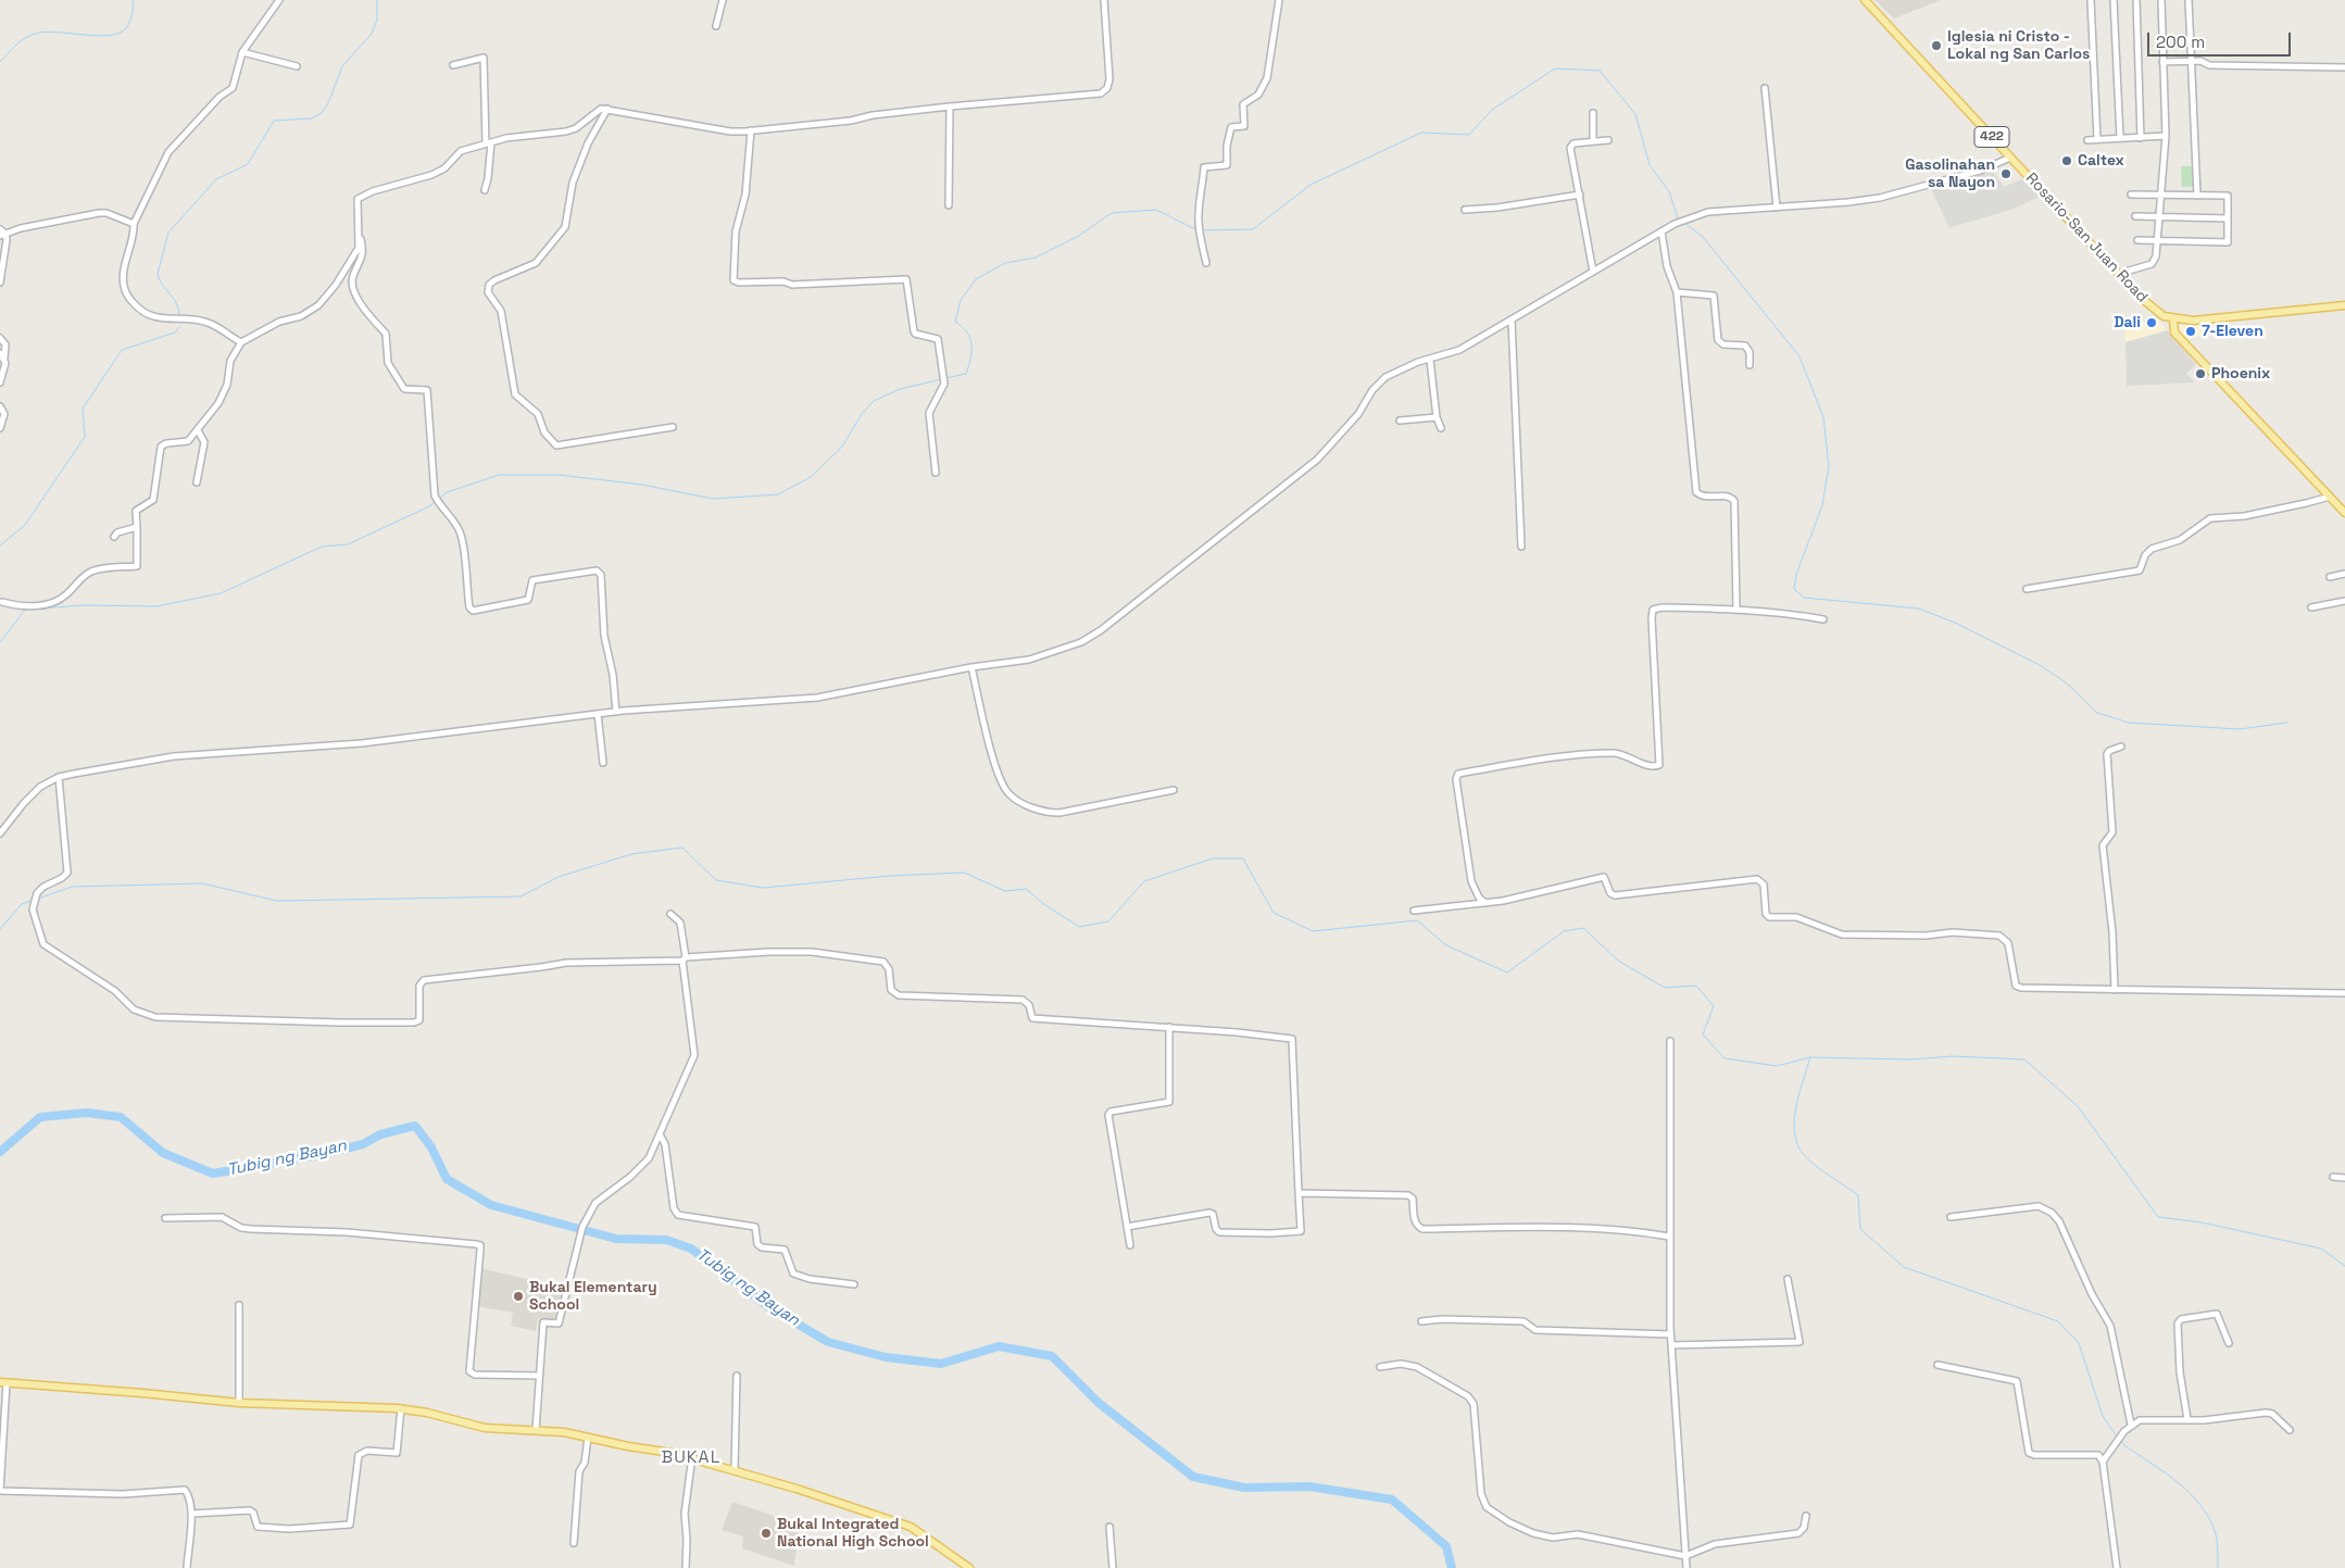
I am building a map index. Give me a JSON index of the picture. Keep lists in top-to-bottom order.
{
  "streets": {
    "main road": ["422", "Rosario-San Juan Road"]
  },
  "districts": ["BUKAL"],
  "water": ["Tubig ng Bayan"],
  "places": [
    "Iglesia ni Cristo - Lokal ng San Carlos",
    "Caltex",
    "Gasolinahan sa Nayon",
    "Dali",
    "7-Eleven",
    "Phoenix",
    "Bukal Elementary School",
    "Bukal Integrated National High School"
  ],
  "scale_bar": "200 m"
}
